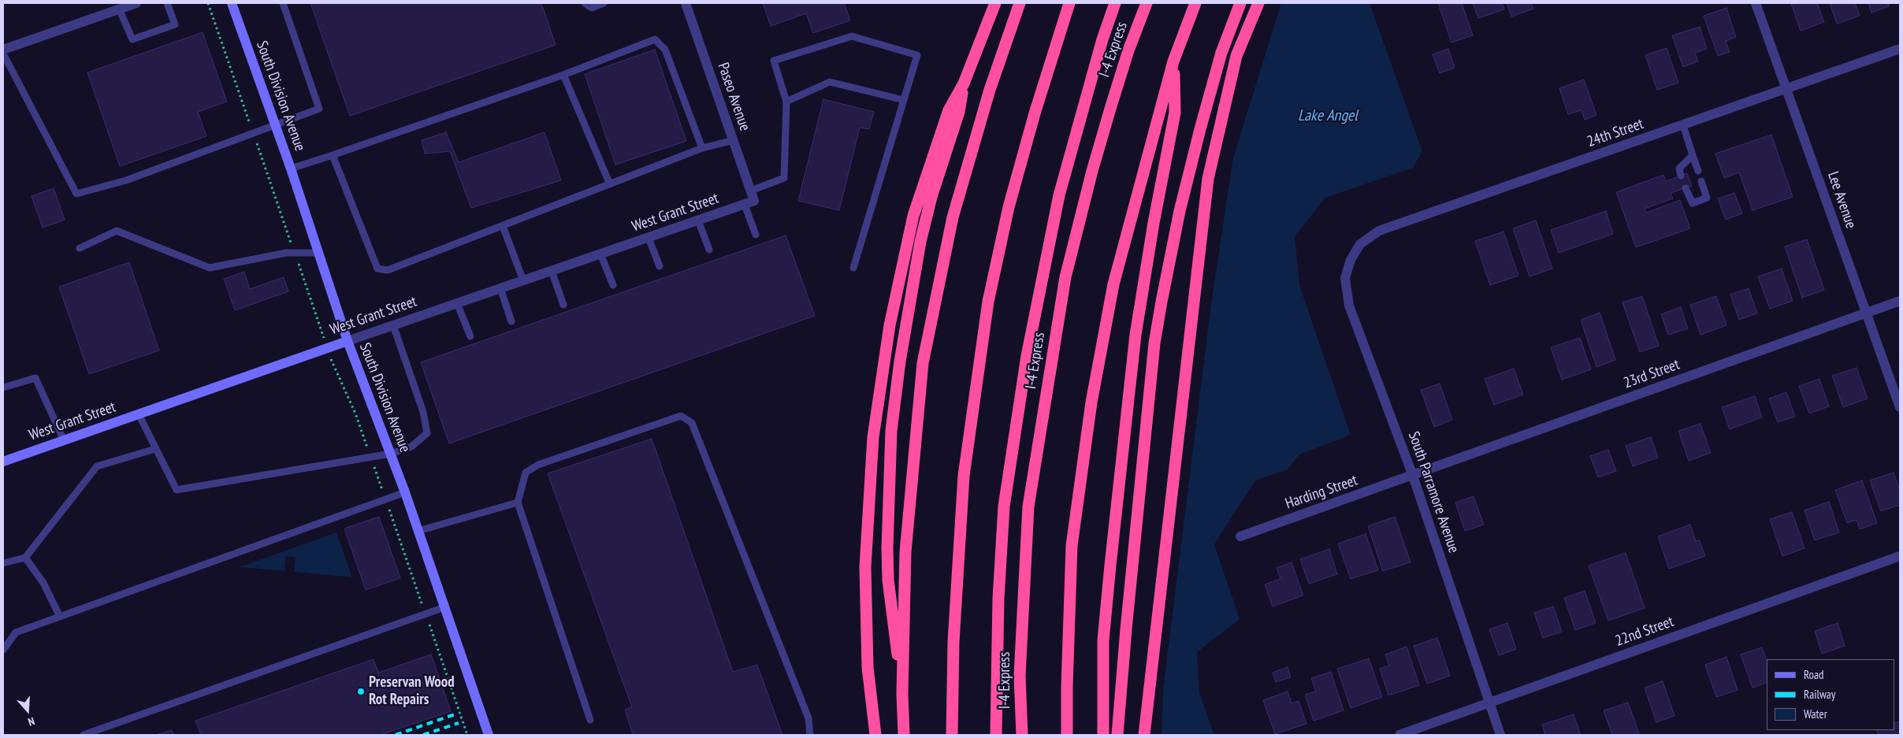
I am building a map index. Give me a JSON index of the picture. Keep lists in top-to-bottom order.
{
  "streets": {
    "highway": ["I-4 Express"],
    "street": [
      "South Division Avenue",
      "Paseo Avenue",
      "24th Street",
      "Lee Avenue",
      "West Grant Street",
      "23rd Street",
      "Harding Street",
      "South Parramore Avenue",
      "22nd Street"
    ]
  },
  "crossings": [
    ["South Division Avenue", "West Grant Street"],
    ["Paseo Avenue", "West Grant Street"],
    ["24th Street", "Lee Avenue"],
    ["24th Street", "South Parramore Avenue"],
    ["Lee Avenue", "23rd Street"],
    ["23rd Street", "Harding Street"],
    ["23rd Street", "South Parramore Avenue"],
    ["Harding Street", "South Parramore Avenue"],
    ["South Parramore Avenue", "22nd Street"]
  ],
  "water": ["Lake Angel"],
  "places": ["Preservan Wood Rot Repairs"],
  "legend": ["Road", "Railway", "Water"],
  "north": "bottom"
}
